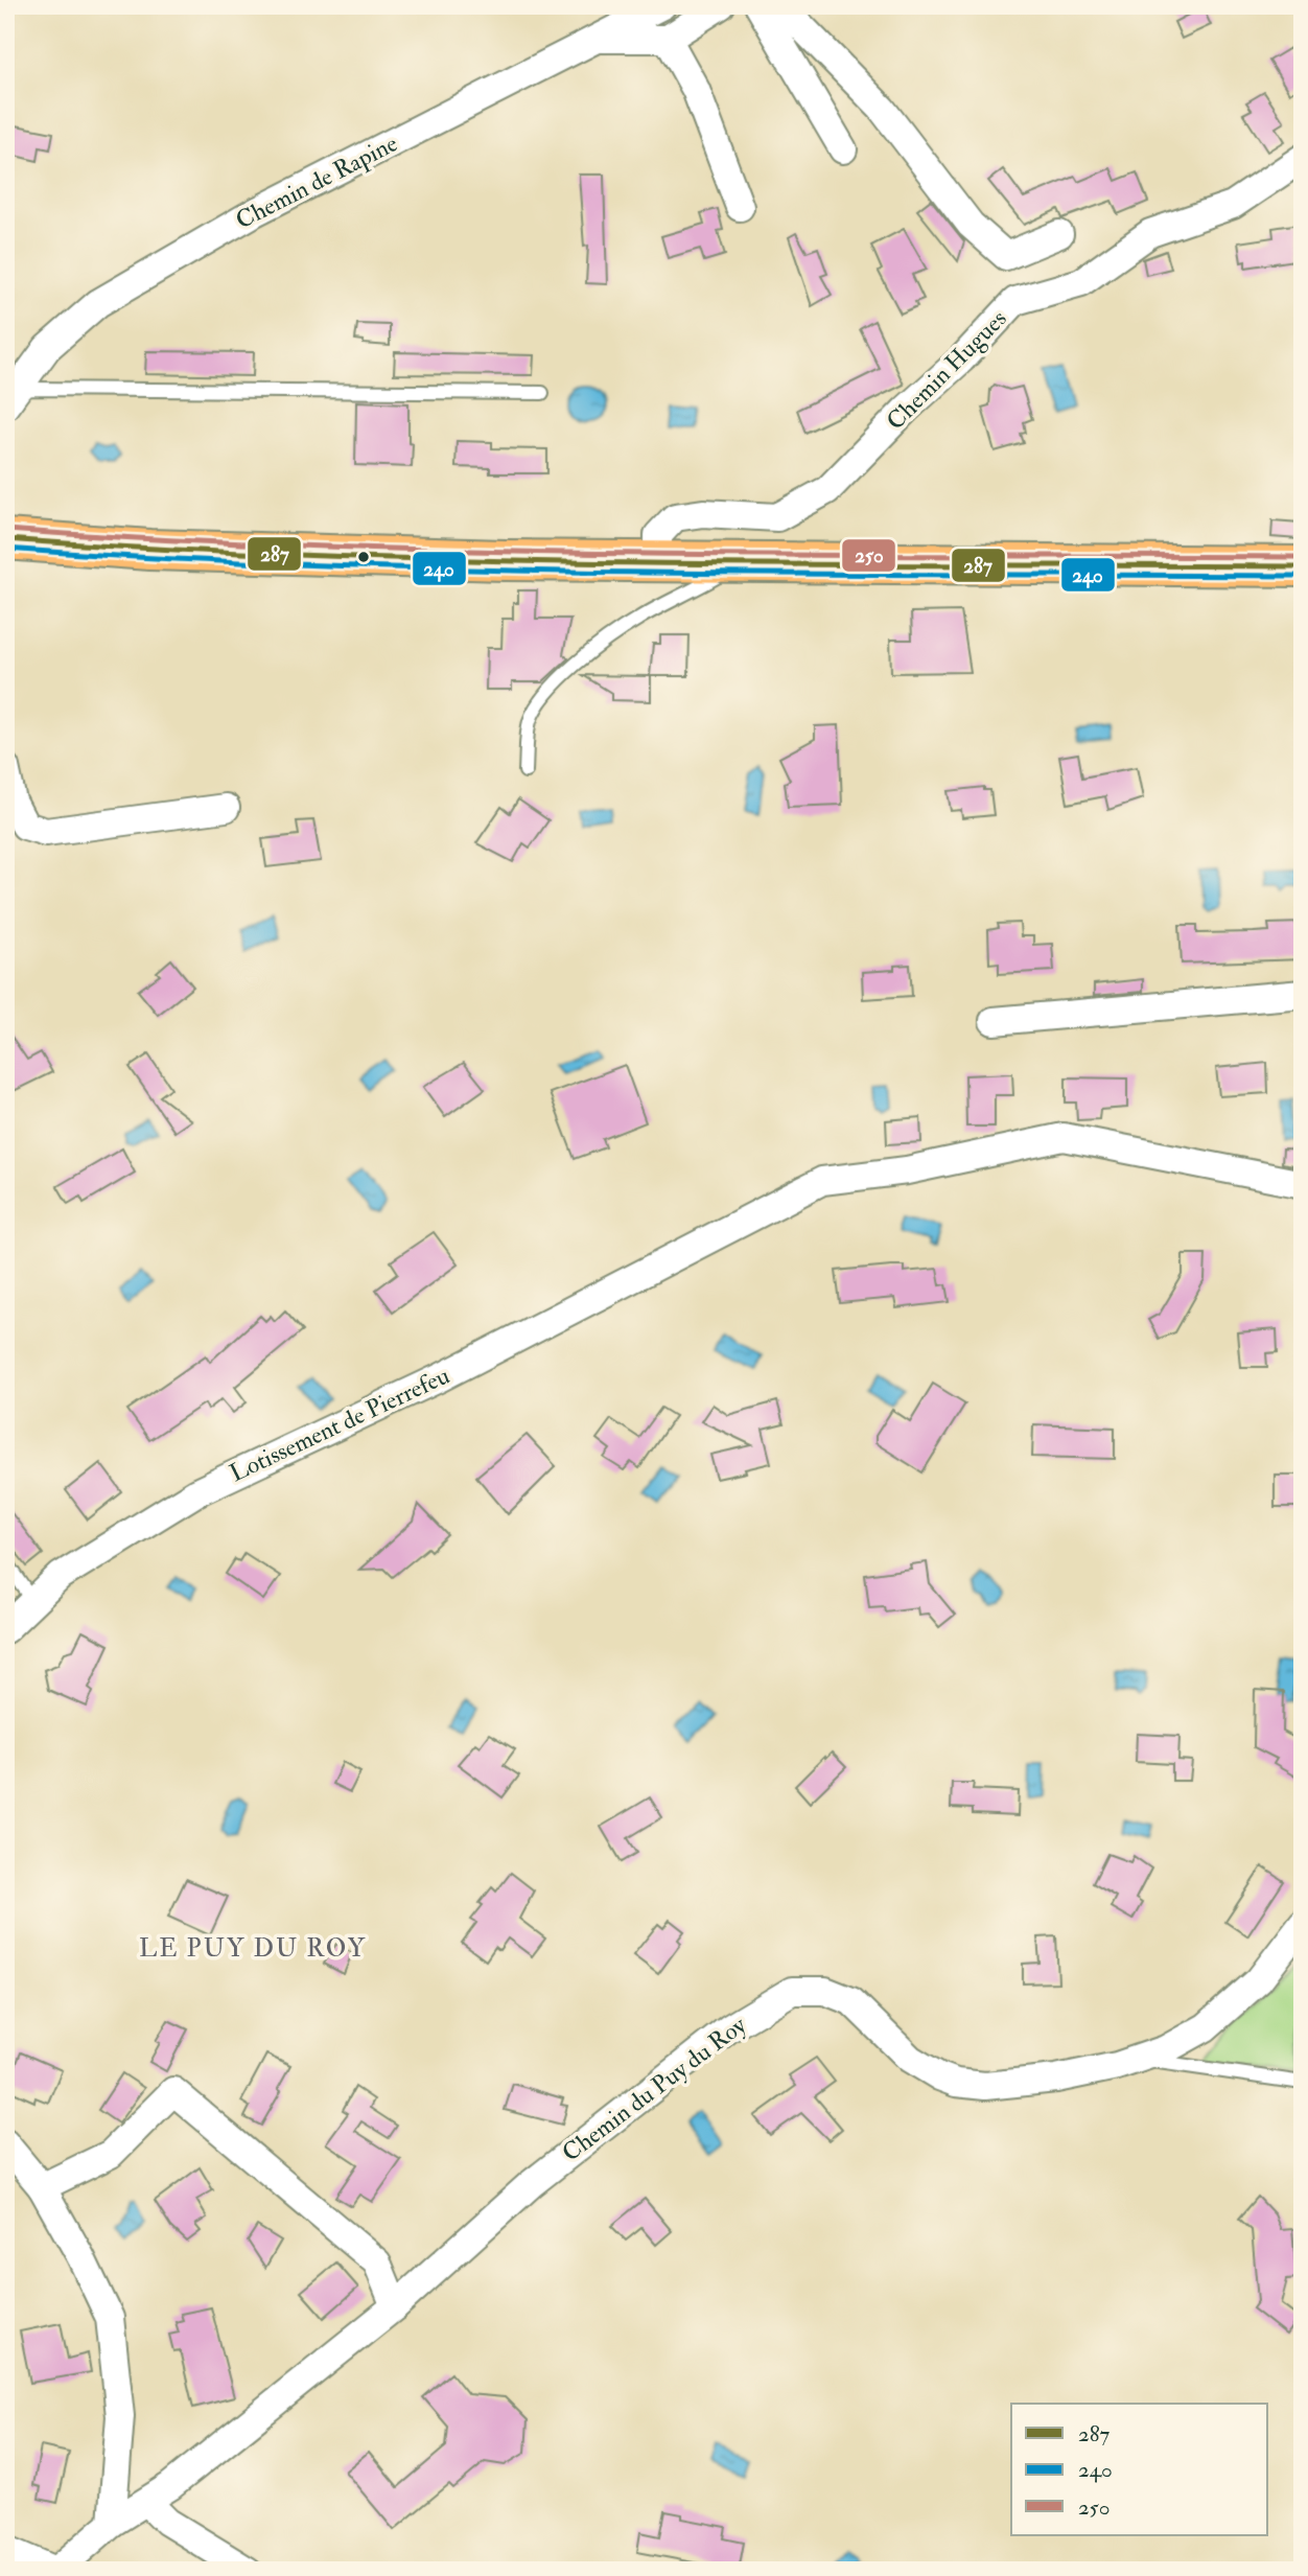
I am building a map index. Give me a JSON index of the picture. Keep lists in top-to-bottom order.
{
  "streets": {
    "street": [
      "Chemin de Rapine",
      "Chemin Hugues",
      "Lotissement de Pierrefeu",
      "Chemin du Puy du Roy"
    ]
  },
  "districts": ["LE PUY DU ROY"],
  "lines": ["transit line 250", "transit line 287", "transit line 240"],
  "legend": ["287", "240", "250"]
}
